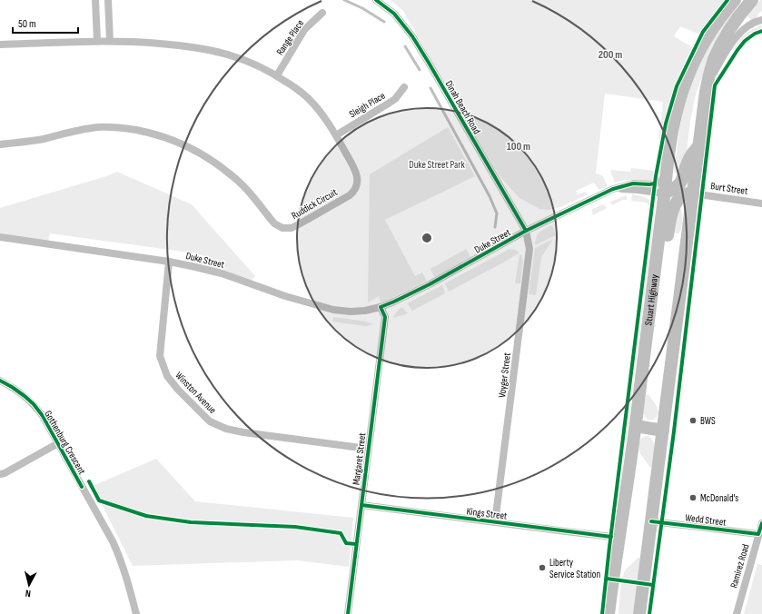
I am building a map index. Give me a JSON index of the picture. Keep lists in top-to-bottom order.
{
  "streets": {
    "highway": ["Stuart Highway"],
    "street": [
      "Range Place",
      "Sleigh Place",
      "Dinah Beach Road",
      "Burt Street",
      "Ruddick Circuit",
      "Duke Street",
      "Voyger Street",
      "Winston Avenue",
      "Gothenburg Crescent",
      "Margaret Street",
      "Kings Street",
      "Wedd Street",
      "Ramirez Road"
    ]
  },
  "crossings": [
    ["Range Place", "Ruddick Circuit"],
    ["Sleigh Place", "Ruddick Circuit"],
    ["Dinah Beach Road", "Duke Street"],
    ["Dinah Beach Road", "Voyger Street"],
    ["Duke Street", "Stuart Highway"],
    ["Duke Street", "Voyger Street"],
    ["Duke Street", "Winston Avenue"],
    ["Duke Street", "Margaret Street"],
    ["Stuart Highway", "Kings Street"],
    ["Voyger Street", "Kings Street"],
    ["Winston Avenue", "Margaret Street"],
    ["Margaret Street", "Kings Street"],
    ["Wedd Street", "Ramirez Road"]
  ],
  "parks": ["Duke Street Park"],
  "places": ["BWS", "McDonald's", "Liberty Service Station"],
  "scale_bar": "50 m",
  "north": "bottom",
  "rings": ["200 m", "100 m"]
}
